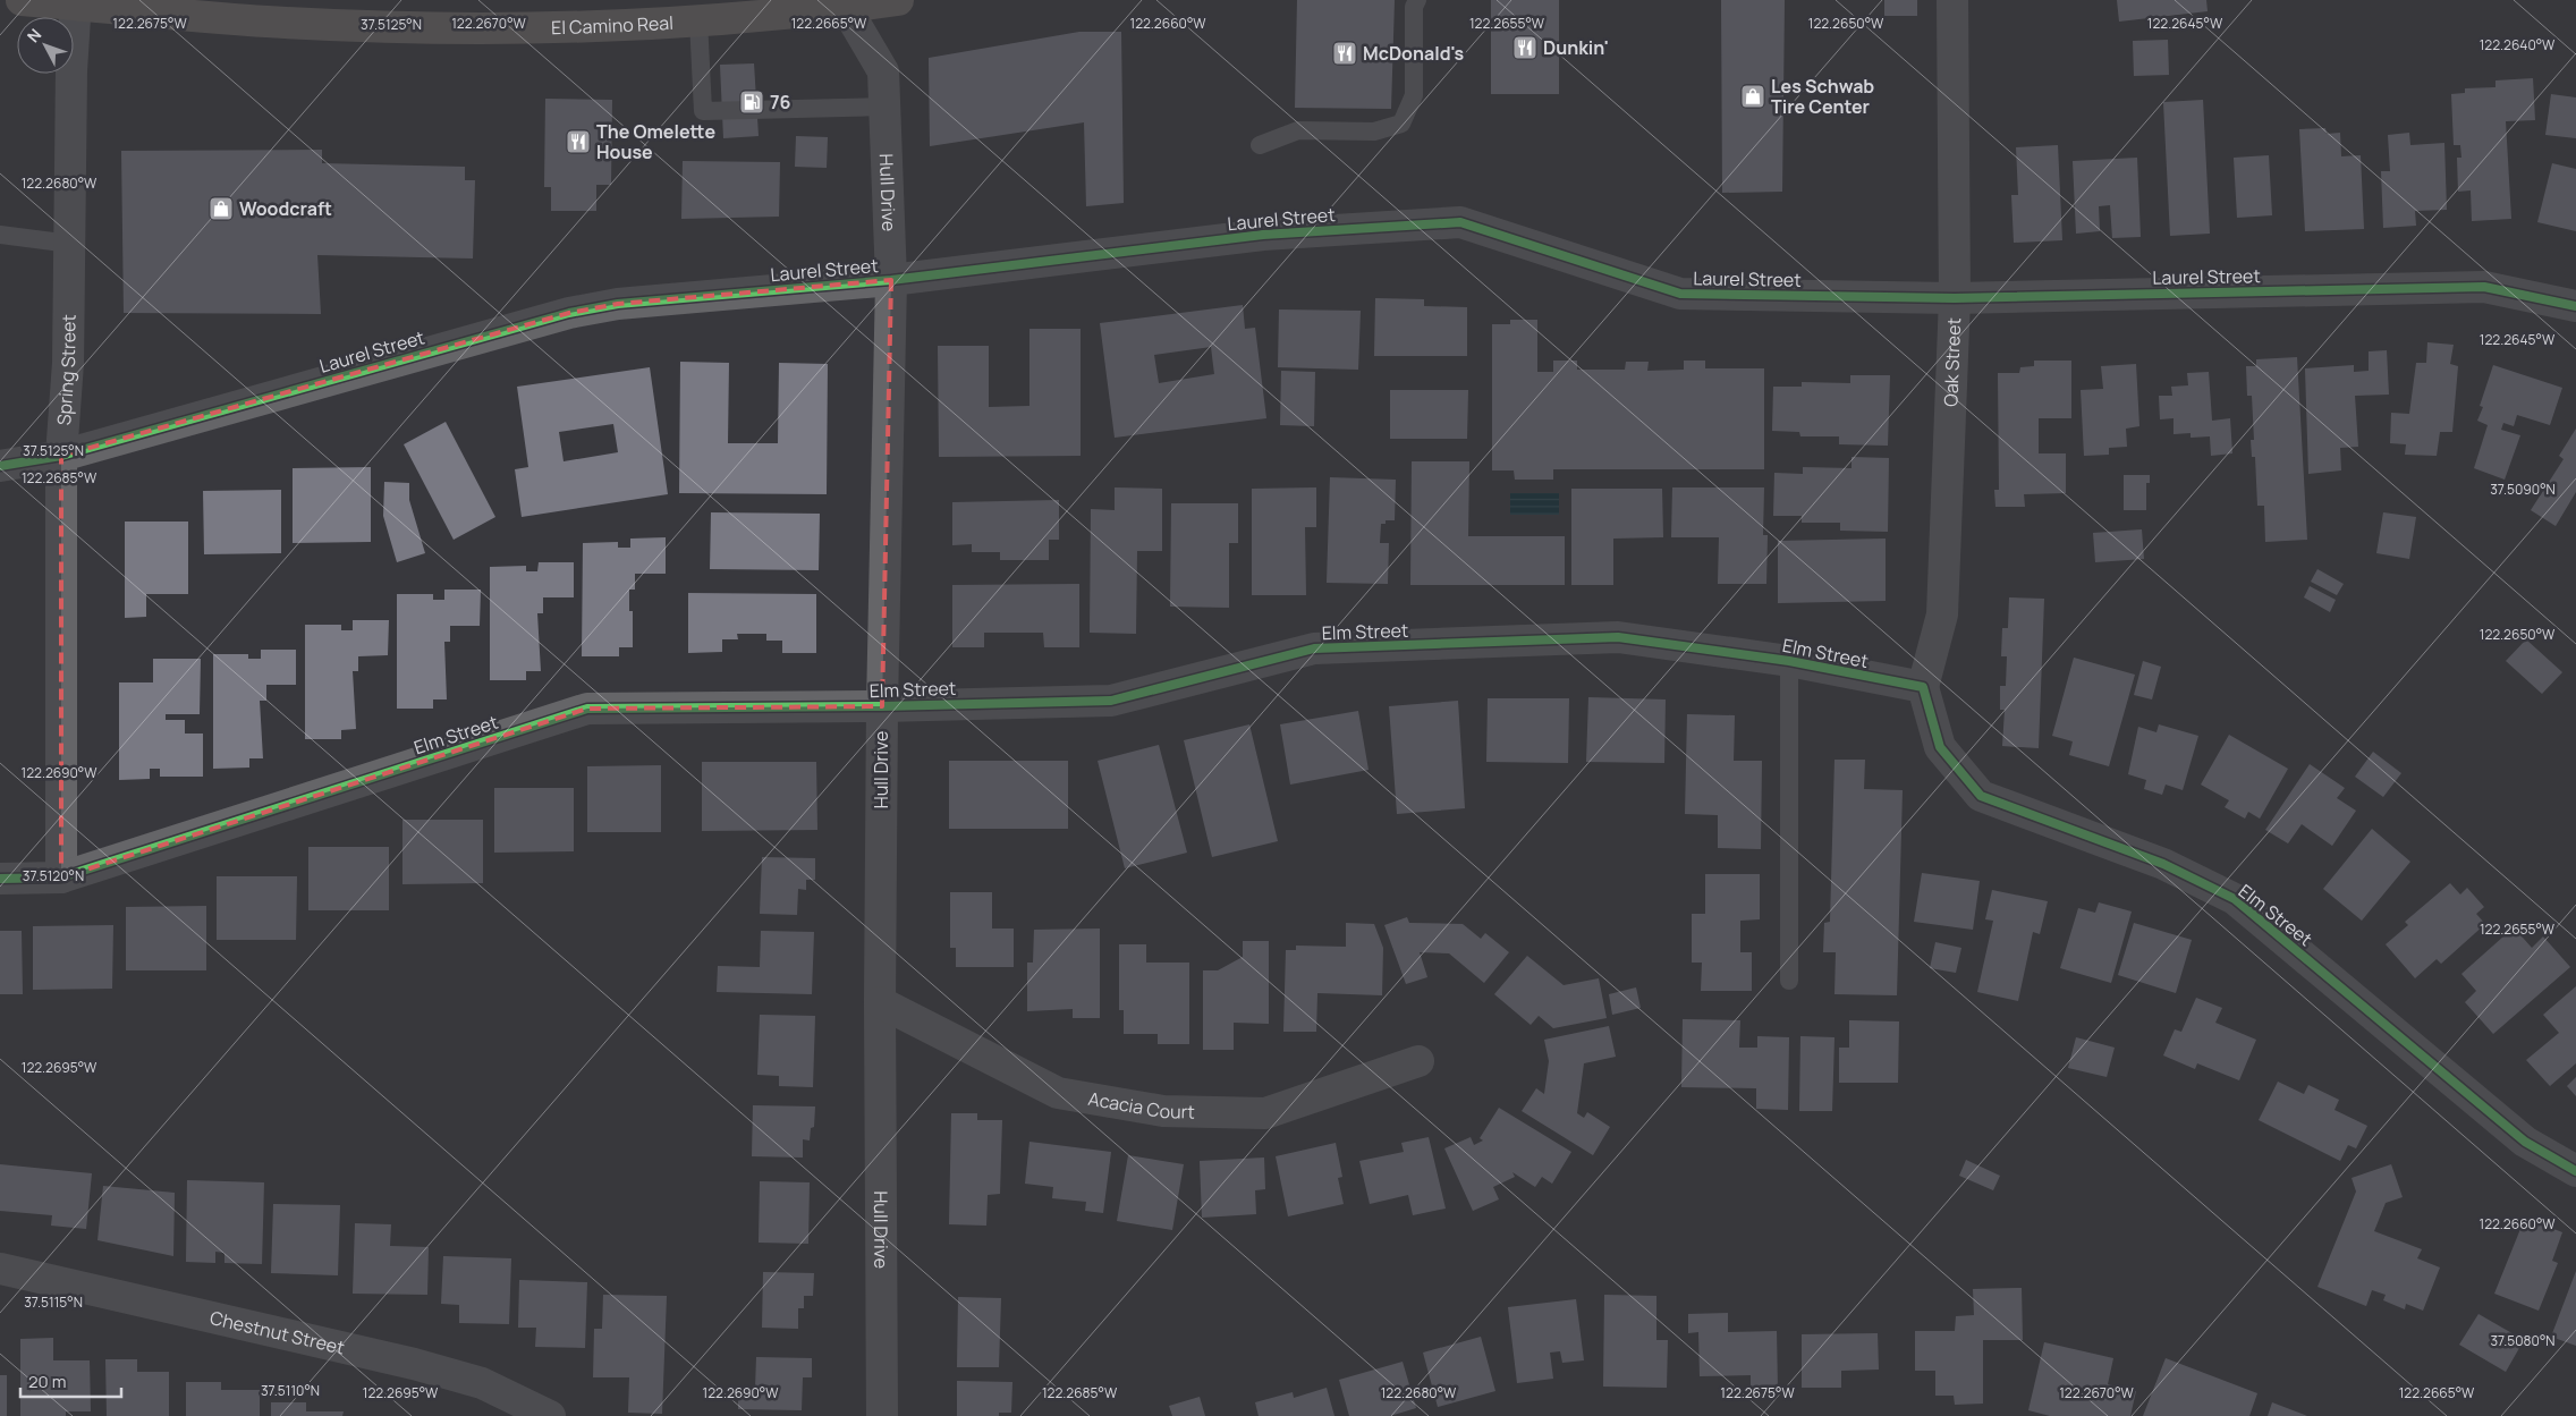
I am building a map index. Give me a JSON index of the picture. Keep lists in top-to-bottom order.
{
  "streets": {
    "main road": ["El Camino Real"],
    "street": [
      "Hull Drive",
      "Laurel Street",
      "Oak Street",
      "Spring Street",
      "Elm Street",
      "Acacia Court",
      "Chestnut Street"
    ]
  },
  "crossings": [
    ["El Camino Real", "Hull Drive"],
    ["El Camino Real", "Spring Street"],
    ["Hull Drive", "Laurel Street"],
    ["Hull Drive", "Elm Street"],
    ["Hull Drive", "Acacia Court"],
    ["Laurel Street", "Oak Street"],
    ["Laurel Street", "Spring Street"],
    ["Oak Street", "Elm Street"],
    ["Spring Street", "Elm Street"]
  ],
  "places": {
    "restaurant": ["Dunkin'", "McDonald's", "The Omelette House"],
    "shop": ["Les Schwab Tire Center", "Woodcraft"],
    "fuel station": ["76"]
  },
  "scale_bar": "20 m",
  "north": "top left",
  "coordinates": [
    "122.2645°W",
    "122.2675°W",
    "122.2670°W",
    "122.2665°W",
    "122.2660°W",
    "122.2655°W",
    "122.2650°W",
    "37.5125°N",
    "122.2640°W",
    "122.2680°W",
    "122.2685°W",
    "37.5090°N",
    "122.2690°W",
    "37.5120°N",
    "122.2695°W",
    "37.5115°N",
    "37.5080°N",
    "37.5110°N"
  ]
}
